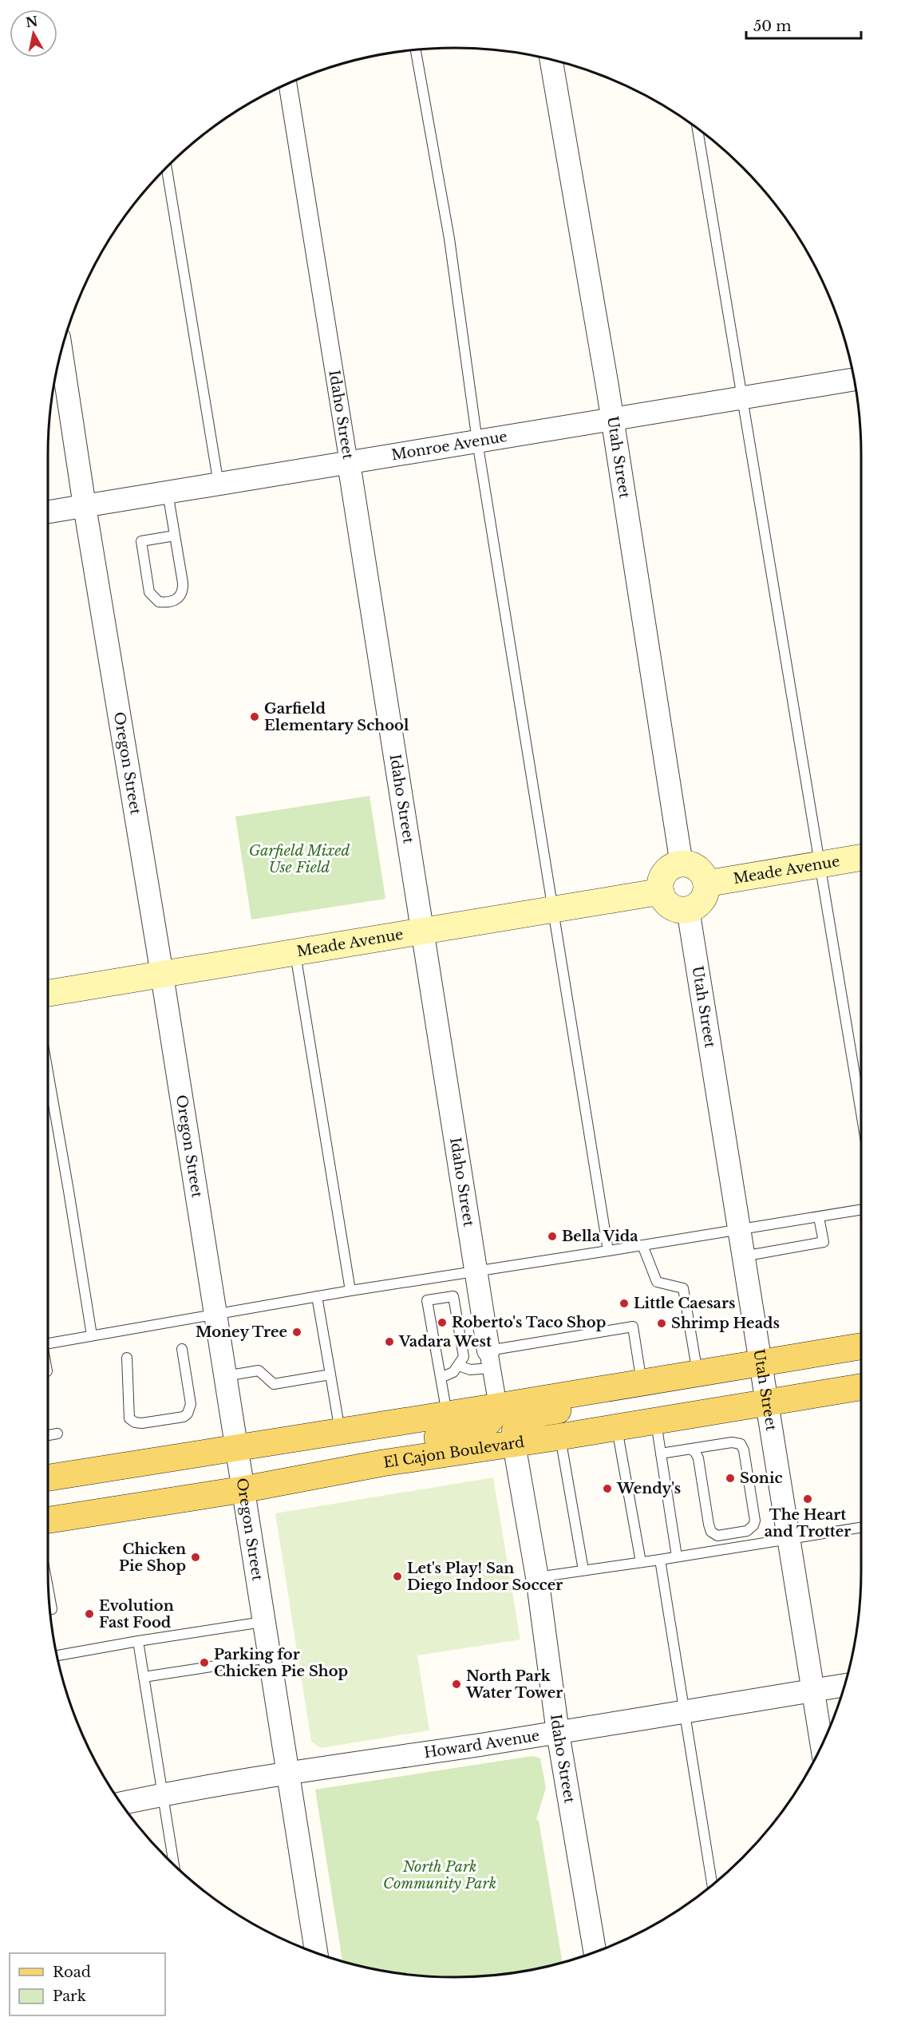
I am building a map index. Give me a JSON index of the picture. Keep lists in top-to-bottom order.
{
  "streets": {
    "main road": ["Meade Avenue", "El Cajon Boulevard"],
    "street": [
      "Idaho Street",
      "Monroe Avenue",
      "Utah Street",
      "Oregon Street",
      "Howard Avenue"
    ]
  },
  "crossings": [
    ["Idaho Street", "Monroe Avenue"],
    ["Idaho Street", "Meade Avenue"],
    ["Idaho Street", "El Cajon Boulevard"],
    ["Idaho Street", "Howard Avenue"],
    ["Monroe Avenue", "Utah Street"],
    ["Monroe Avenue", "Oregon Street"],
    ["Utah Street", "Meade Avenue"],
    ["Utah Street", "El Cajon Boulevard"],
    ["Utah Street", "Howard Avenue"],
    ["Oregon Street", "Meade Avenue"],
    ["Oregon Street", "El Cajon Boulevard"],
    ["Oregon Street", "Howard Avenue"]
  ],
  "parks": ["Garfield Mixed Use Field", "North Park Community Park"],
  "places": [
    "Garfield Elementary School",
    "Bella Vida",
    "Little Caesars",
    "Roberto's Taco Shop",
    "Shrimp Heads",
    "Money Tree",
    "Vadara West",
    "Sonic",
    "Wendy's",
    "The Heart and Trotter",
    "Chicken Pie Shop",
    "Let's Play! San Diego Indoor Soccer",
    "Evolution Fast Food",
    "Parking for Chicken Pie Shop",
    "North Park Water Tower"
  ],
  "legend": ["Road", "Park"],
  "scale_bar": "50 m",
  "north": "top"
}
